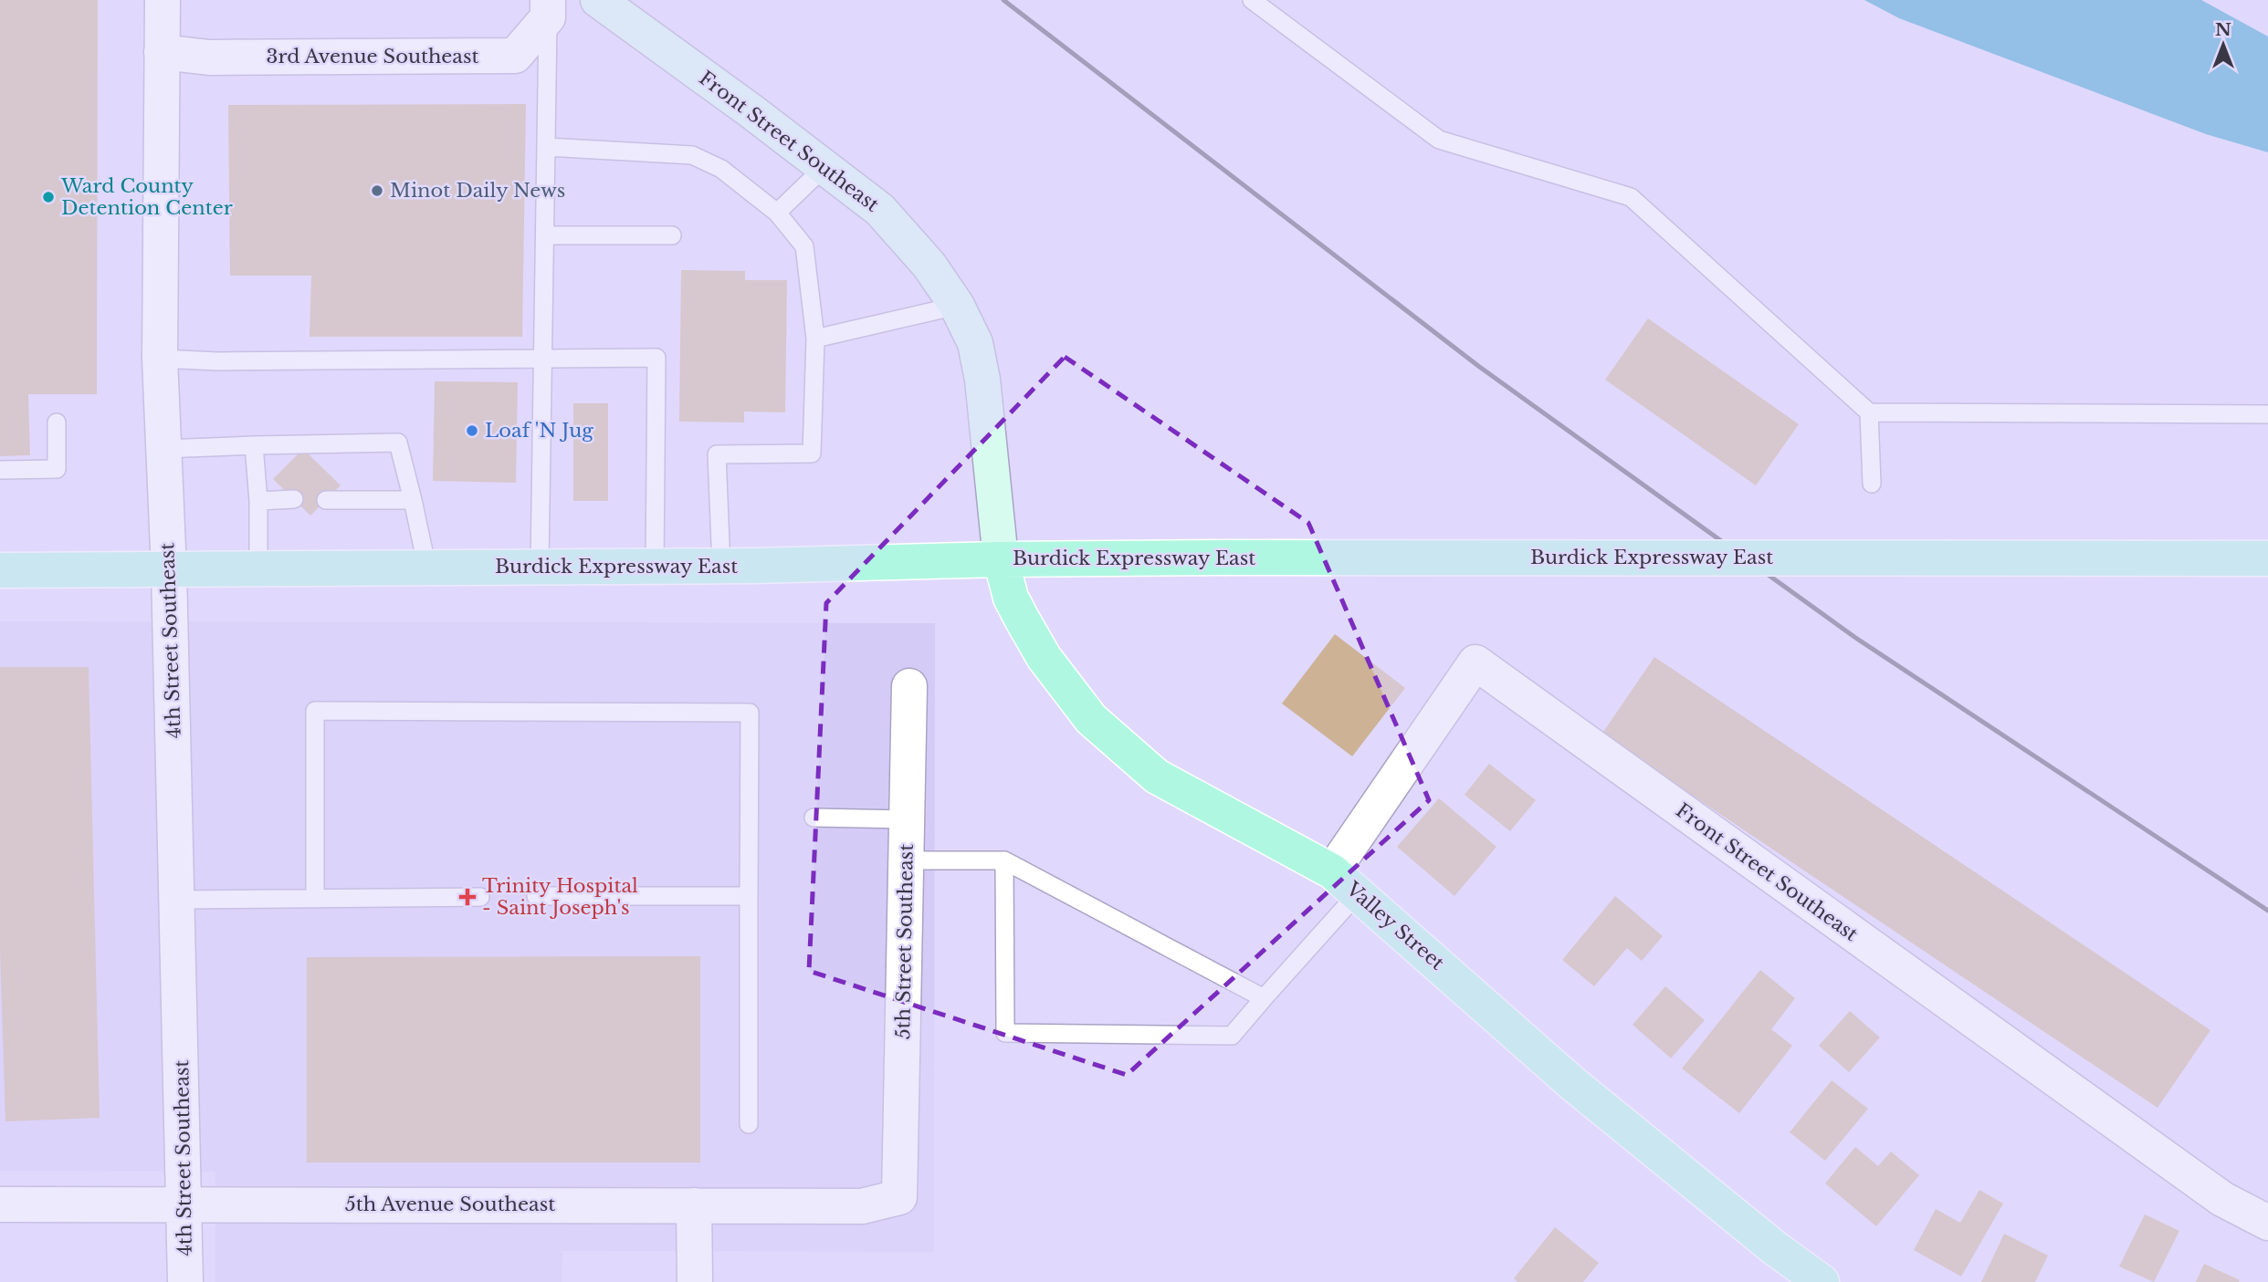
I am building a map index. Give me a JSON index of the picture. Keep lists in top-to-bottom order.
{
  "streets": {
    "main road": ["Burdick Expressway East", "Valley Street"],
    "street": [
      "3rd Avenue Southeast",
      "Front Street Southeast",
      "4th Street Southeast",
      "5th Street Southeast",
      "5th Avenue Southeast"
    ]
  },
  "crossings": [
    ["3rd Avenue Southeast", "4th Street Southeast"],
    ["Front Street Southeast", "Valley Street"],
    ["Burdick Expressway East", "4th Street Southeast"],
    ["Burdick Expressway East", "Valley Street"],
    ["4th Street Southeast", "5th Avenue Southeast"],
    ["5th Street Southeast", "5th Avenue Southeast"]
  ],
  "places": {
    "other": ["Minot Daily News", "Ward County Detention Center", "Loaf 'N Jug"],
    "health": ["Trinity Hospital - Saint Joseph's"]
  },
  "north": "top"
}
